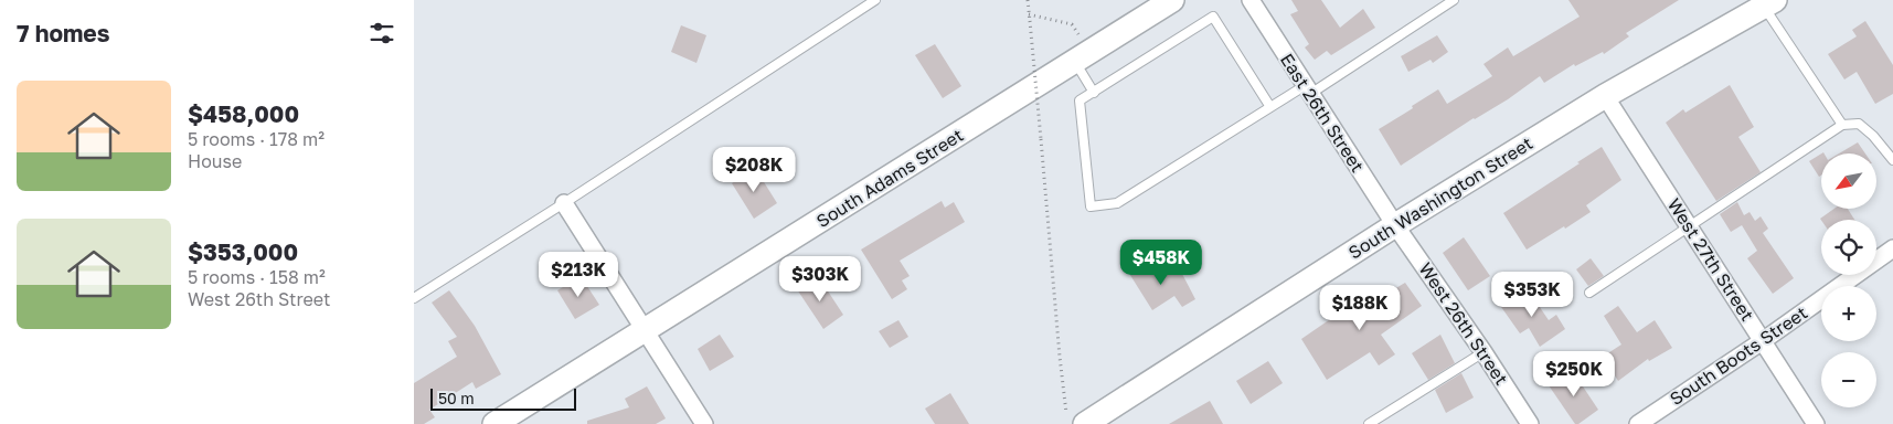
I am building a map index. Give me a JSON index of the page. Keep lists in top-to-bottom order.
{
  "streets": {
    "main road": ["South Adams Street", "South Washington Street"],
    "street": [
      "East 26th Street",
      "West 27th Street",
      "West 26th Street",
      "South Boots Street"
    ]
  },
  "crossings": [
    ["East 26th Street", "South Washington Street"],
    ["East 26th Street", "West 26th Street"],
    ["South Washington Street", "West 27th Street"],
    ["South Washington Street", "West 26th Street"],
    ["West 27th Street", "South Boots Street"]
  ],
  "scale_bar": "50 m",
  "north": "bottom left",
  "page": {
    "heading": "7 homes",
    "list": [
      {
        "name": "$458,000",
        "note": "5 rooms · 178 m² · House"
      },
      {
        "name": "$353,000",
        "note": "5 rooms · 158 m² · West 26th Street"
      }
    ],
    "price": [
      "$208K",
      "$458K",
      "$213K",
      "$303K",
      "$353K",
      "$188K",
      "$250K"
    ],
    "map_buttons": ["+", "−"],
    "scale": "50 m"
  }
}
